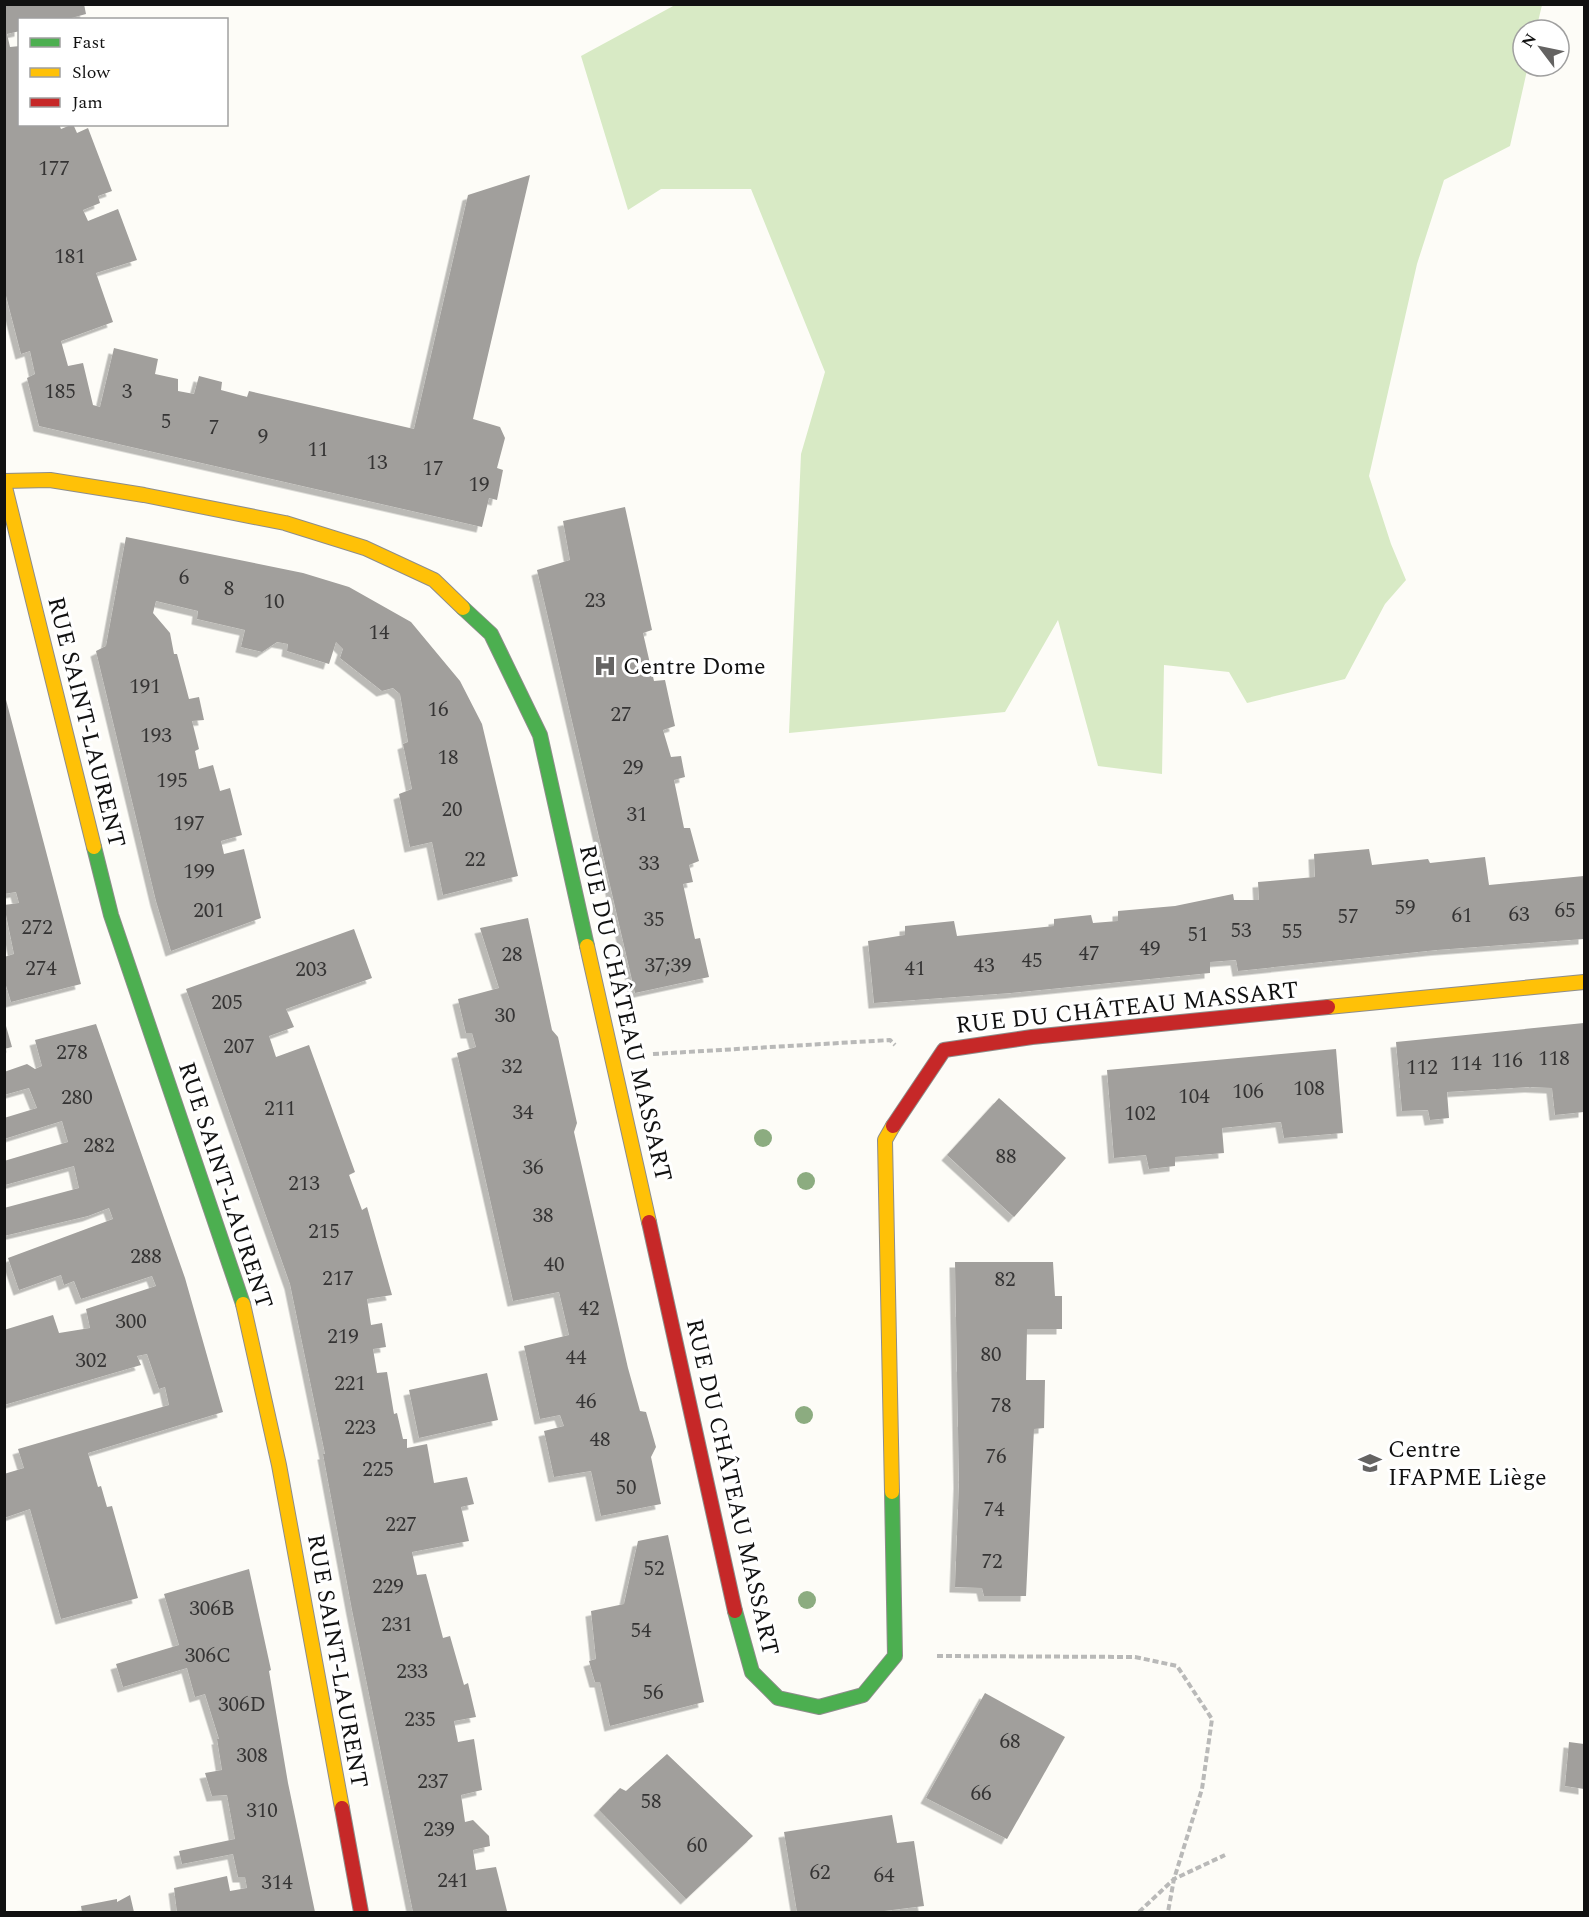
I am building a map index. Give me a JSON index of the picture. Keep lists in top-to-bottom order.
{
  "streets": {
    "street": ["RUE SAINT-LAURENT", "RUE DU CHÂTEAU MASSART"]
  },
  "crossings": [
    ["RUE SAINT-LAURENT", "RUE DU CHÂTEAU MASSART"]
  ],
  "places": {
    "hospital": ["Centre Dome"],
    "school or university": ["Centre IFAPME Liège"]
  },
  "house_numbers": [
    "177",
    "181",
    "185",
    "3",
    "5",
    "7",
    "9",
    "11",
    "13",
    "17",
    "19",
    "6",
    "8",
    "23",
    "10",
    "14",
    "191",
    "16",
    "27",
    "193",
    "18",
    "29",
    "195",
    "20",
    "31",
    "197",
    "22",
    "33",
    "199",
    "59",
    "201",
    "65",
    "63",
    "61",
    "57",
    "35",
    "272",
    "53",
    "55",
    "51",
    "49",
    "47",
    "28",
    "45",
    "37;39",
    "43",
    "274",
    "41",
    "203",
    "205",
    "30",
    "207",
    "278",
    "118",
    "116",
    "114",
    "32",
    "112",
    "108",
    "106",
    "104",
    "280",
    "211",
    "34",
    "102",
    "282",
    "88",
    "36",
    "213",
    "38",
    "215",
    "288",
    "40",
    "217",
    "82",
    "42",
    "300",
    "219",
    "80",
    "44",
    "302",
    "221",
    "46",
    "78",
    "223",
    "48",
    "76",
    "225",
    "50",
    "74",
    "227",
    "72",
    "52",
    "229",
    "306B",
    "231",
    "54",
    "306C",
    "233",
    "56",
    "306D",
    "235",
    "68",
    "308",
    "237",
    "66",
    "58",
    "310",
    "239",
    "60",
    "62",
    "64",
    "241",
    "314"
  ],
  "legend": ["Fast", "Slow", "Jam"],
  "north": "top left"
}
